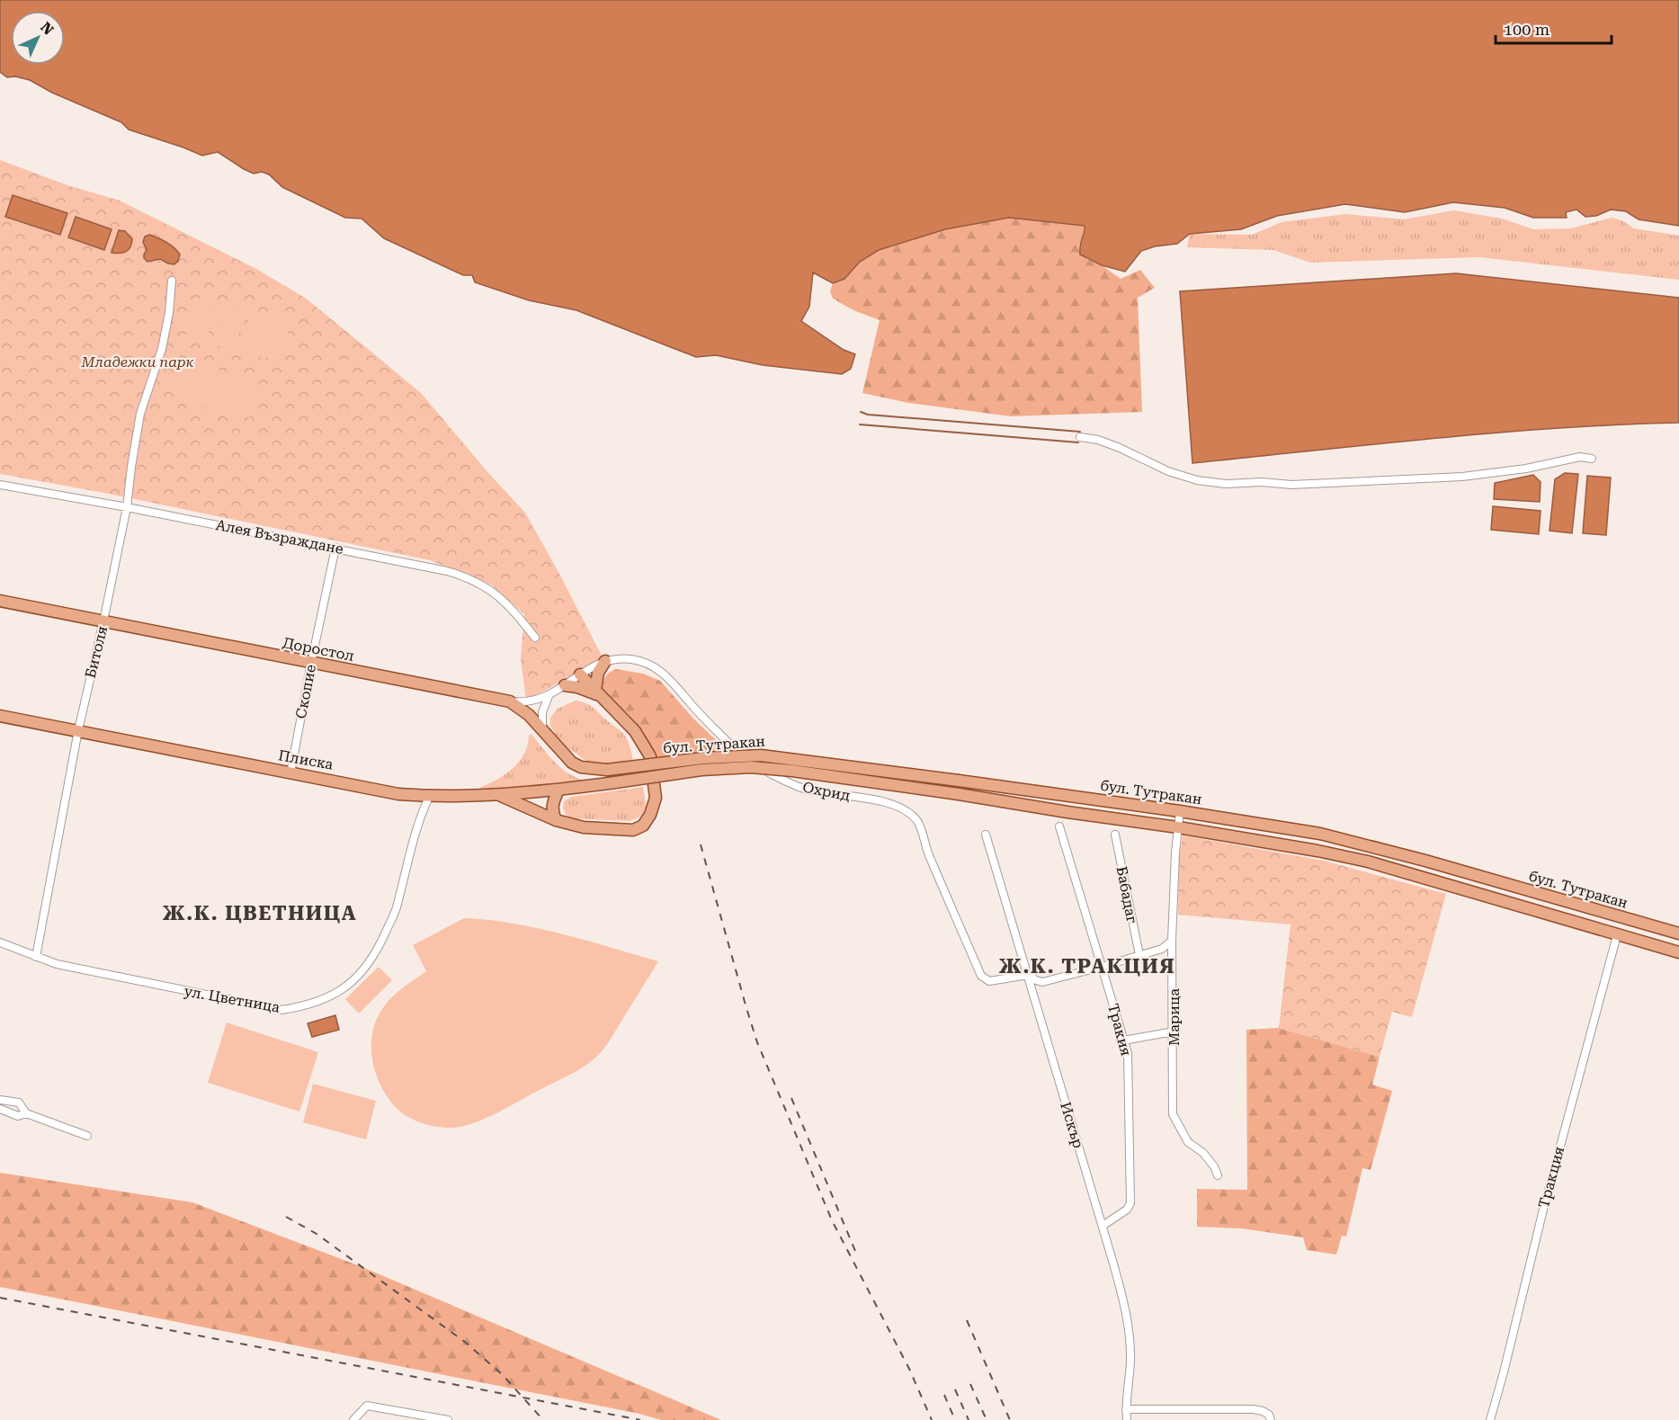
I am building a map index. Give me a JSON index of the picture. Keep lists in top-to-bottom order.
{
  "streets": {
    "main road": ["Доростол", "бул. Тутракан", "Плиска"],
    "street": [
      "Алея Възраждане",
      "Битоля",
      "Скопие",
      "Охрид",
      "Бабадаг",
      "ул. Цветница",
      "Марица",
      "Тракия",
      "Искър",
      "Тракция"
    ]
  },
  "crossings": [
    ["Алея Възраждане", "Битоля"],
    ["Алея Възраждане", "Скопие"],
    ["Доростол", "Битоля"],
    ["Доростол", "Скопие"],
    ["Доростол", "бул. Тутракан"],
    ["Битоля", "Плиска"],
    ["Битоля", "ул. Цветница"],
    ["Скопие", "Плиска"],
    ["бул. Тутракан", "Плиска"],
    ["бул. Тутракан", "Марица"],
    ["бул. Тутракан", "Тракция"],
    ["Плиска", "ул. Цветница"],
    ["Охрид", "Искър"],
    ["Тракия", "Искър"]
  ],
  "districts": ["Ж.К. ЦВЕТНИЦА", "Ж.К. ТРАКЦИЯ"],
  "parks": ["Младежки парк"],
  "scale_bar": "100 m",
  "north": "top right"
}
